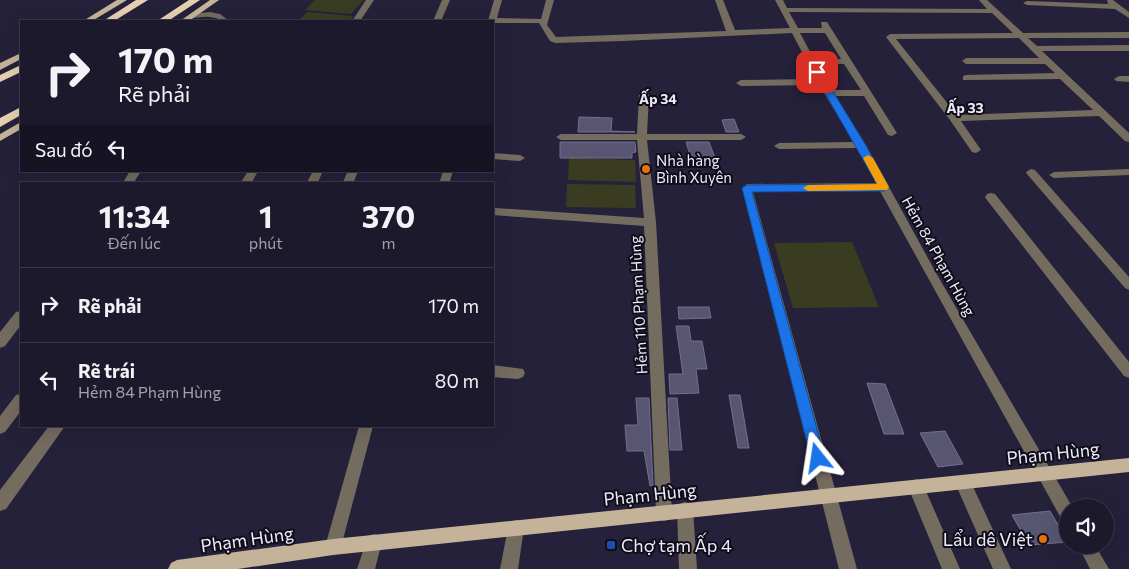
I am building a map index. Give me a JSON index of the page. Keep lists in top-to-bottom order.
{
  "streets": {
    "main road": ["Phạm Hùng"],
    "street": ["Hẻm 84 Phạm Hùng", "Hẻm 110 Phạm Hùng"]
  },
  "crossings": [
    ["Hẻm 84 Phạm Hùng", "Phạm Hùng"],
    ["Hẻm 110 Phạm Hùng", "Phạm Hùng"]
  ],
  "districts": ["Ấp 34", "Ấp 33"],
  "places": {
    "other": ["Nhà hàng Bình Xuyên", "Lẩu dê Việt"],
    "transit": ["Chợ tạm Ấp 4"]
  },
  "page": {
    "turn": ["170 m", "Rẽ phải"],
    "then": "Sau đó",
    "eta": [
      "11:34",
      "Đến lúc",
      "1",
      "phút",
      "370",
      "m"
    ],
    "list": [
      {
        "name": "Rẽ phải",
        "value": "170 m"
      },
      {
        "name": "Rẽ trái",
        "note": "Hẻm 84 Phạm Hùng",
        "value": "80 m"
      }
    ]
  }
}
